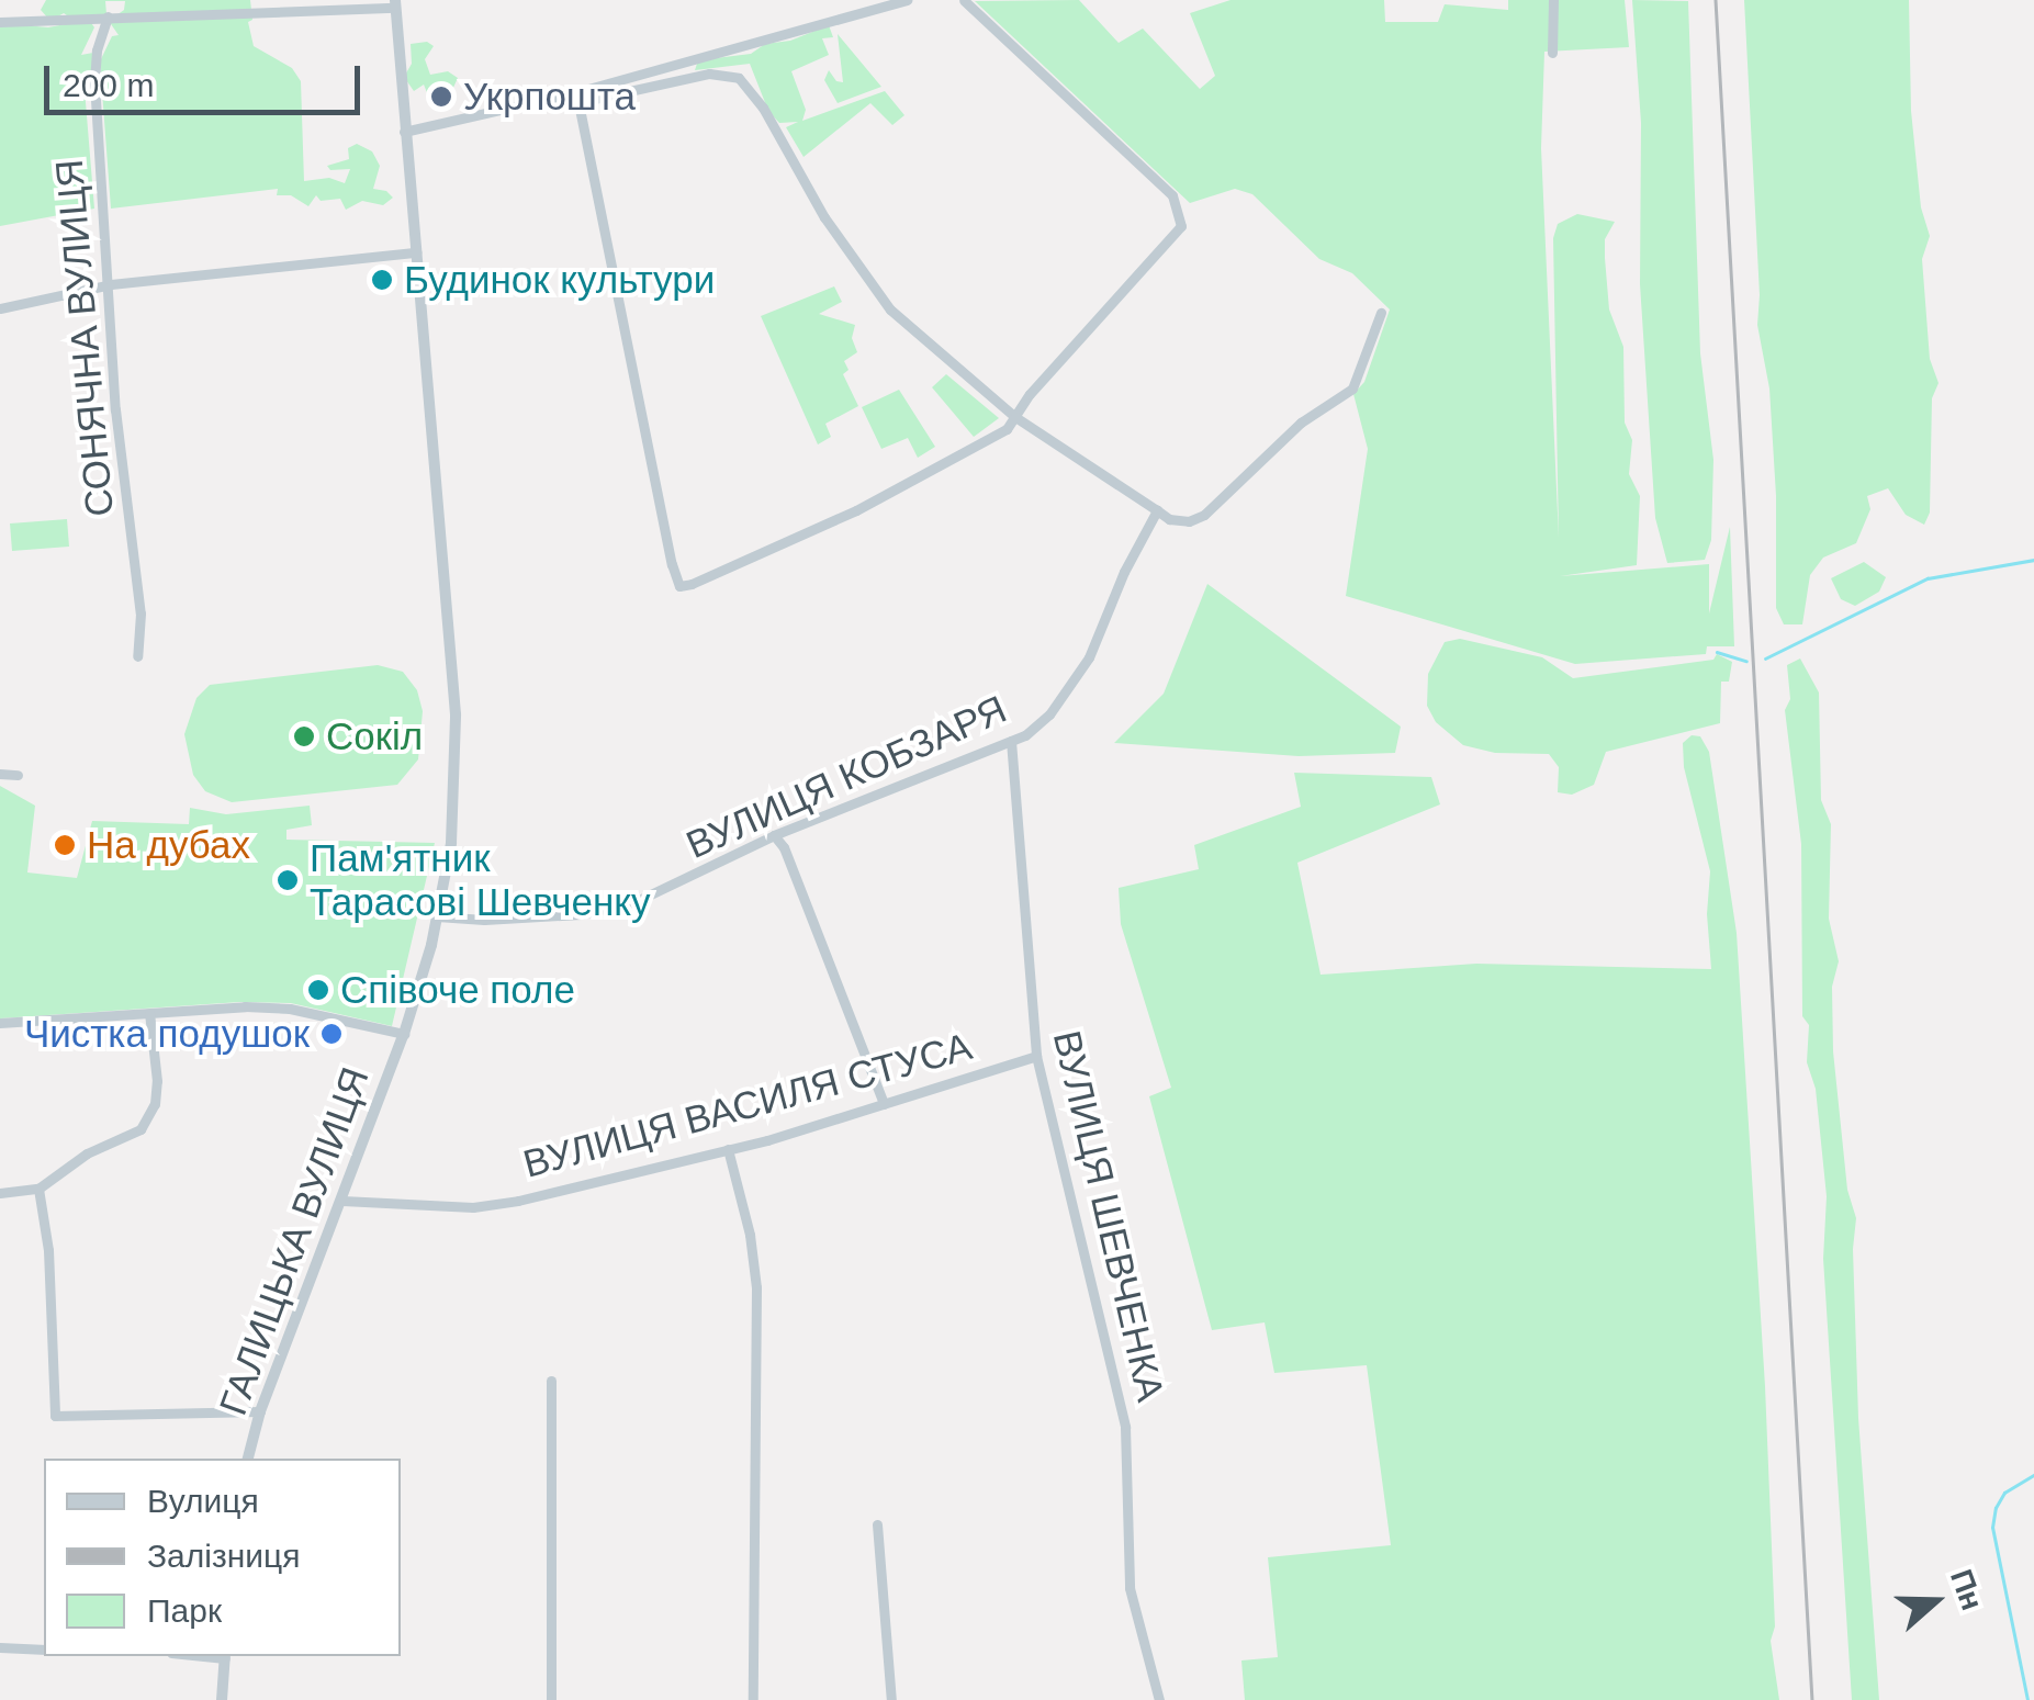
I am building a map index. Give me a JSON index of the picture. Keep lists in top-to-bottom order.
{
  "streets": {
    "street": [
      "СОНЯЧНА ВУЛИЦЯ",
      "ВУЛИЦЯ КОБЗАРЯ",
      "ВУЛИЦЯ ВАСИЛЯ СТУСА",
      "ВУЛИЦЯ ШЕВЧЕНКА",
      "ГАЛИЦЬКА ВУЛИЦЯ"
    ]
  },
  "crossings": [
    ["ВУЛИЦЯ КОБЗАРЯ", "ВУЛИЦЯ ШЕВЧЕНКА"],
    ["ВУЛИЦЯ КОБЗАРЯ", "ГАЛИЦЬКА ВУЛИЦЯ"],
    ["ВУЛИЦЯ ВАСИЛЯ СТУСА", "ВУЛИЦЯ ШЕВЧЕНКА"],
    ["ВУЛИЦЯ ВАСИЛЯ СТУСА", "ГАЛИЦЬКА ВУЛИЦЯ"]
  ],
  "places": [
    "Укрпошта",
    "Будинок культури",
    "Сокіл",
    "На дубах",
    "Пам'ятник Тарасові Шевченку",
    "Співоче поле",
    "Чистка подушок"
  ],
  "legend": ["Вулиця", "Залізниця", "Парк"],
  "scale_bar": "200 m",
  "north": "right"
}
